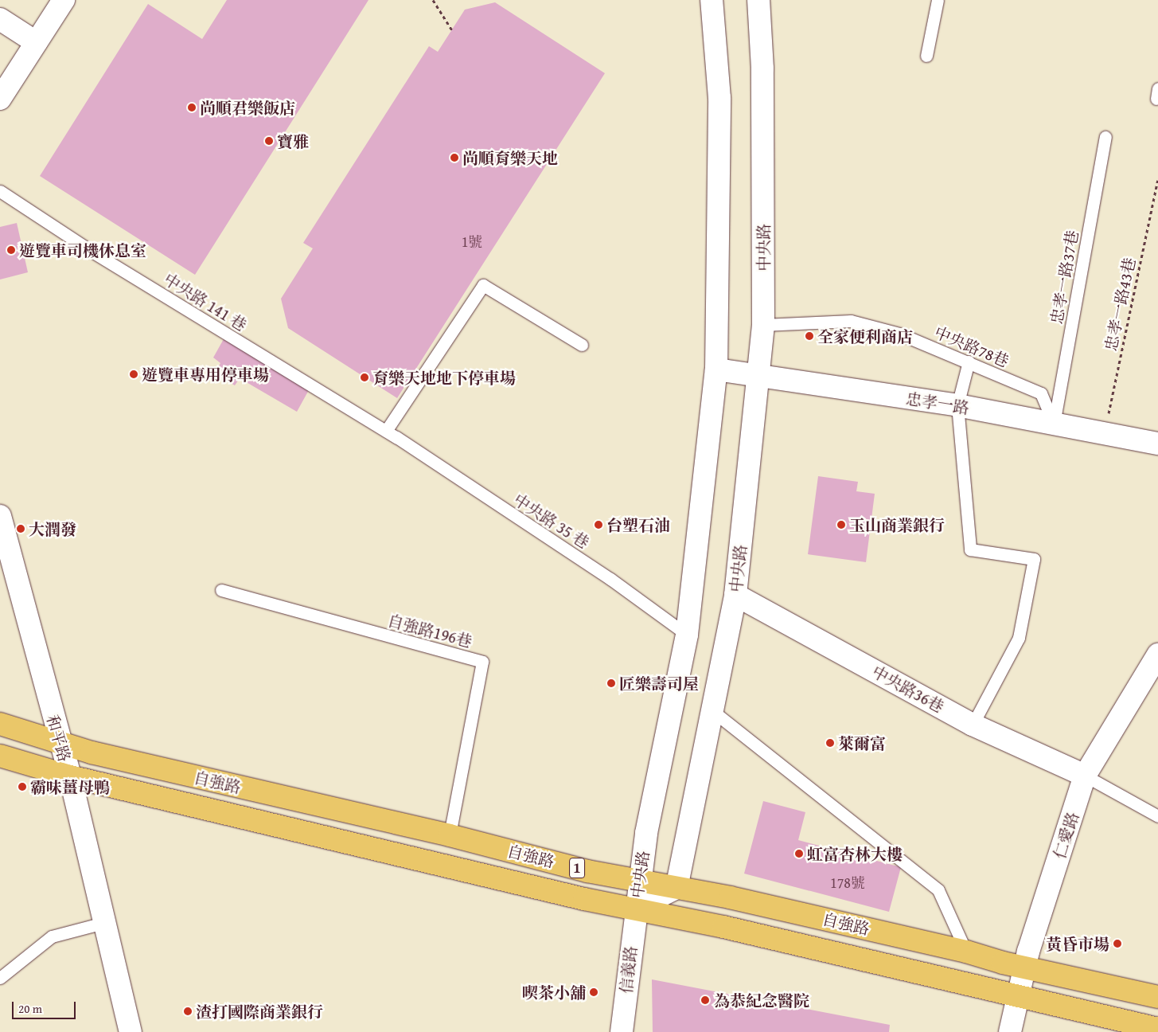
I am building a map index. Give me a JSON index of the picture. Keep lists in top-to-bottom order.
{
  "streets": {
    "main road": ["自強路", "1"],
    "street": [
      "中央路",
      "忠孝一路",
      "中央路36巷",
      "和平路",
      "仁愛路",
      "信義路"
    ],
    "lane": [
      "忠孝一路37巷",
      "中央路 141 巷",
      "中央路78巷",
      "中央路 35 巷",
      "自強路196巷"
    ],
    "path": ["忠孝一路43巷"]
  },
  "crossings": [
    ["中央路", "中央路78巷"],
    ["中央路", "忠孝一路"],
    ["中央路", "中央路 35 巷"],
    ["中央路", "中央路36巷"],
    ["中央路", "自強路"],
    ["中央路", "信義路"],
    ["忠孝一路37巷", "中央路78巷"],
    ["忠孝一路37巷", "忠孝一路"],
    ["中央路 141 巷", "中央路 35 巷"],
    ["忠孝一路43巷", "忠孝一路"],
    ["中央路78巷", "忠孝一路"],
    ["自強路196巷", "自強路"],
    ["中央路36巷", "仁愛路"],
    ["和平路", "自強路"],
    ["自強路", "仁愛路"],
    ["自強路", "信義路"]
  ],
  "places": [
    "尚順君樂飯店",
    "寶雅",
    "尚順育樂天地",
    "遊覽車司機休息室",
    "全家便利商店",
    "遊覽車專用停車場",
    "育樂天地地下停車場",
    "台塑石油",
    "玉山商業銀行",
    "大潤發",
    "匠樂壽司屋",
    "萊爾富",
    "霸味薑母鴨",
    "虹富杏林大樓",
    "黃昏市場",
    "喫茶小舖",
    "為恭紀念醫院",
    "渣打國際商業銀行"
  ],
  "house_numbers": ["1號", "178號"],
  "scale_bar": "20 m"
}
